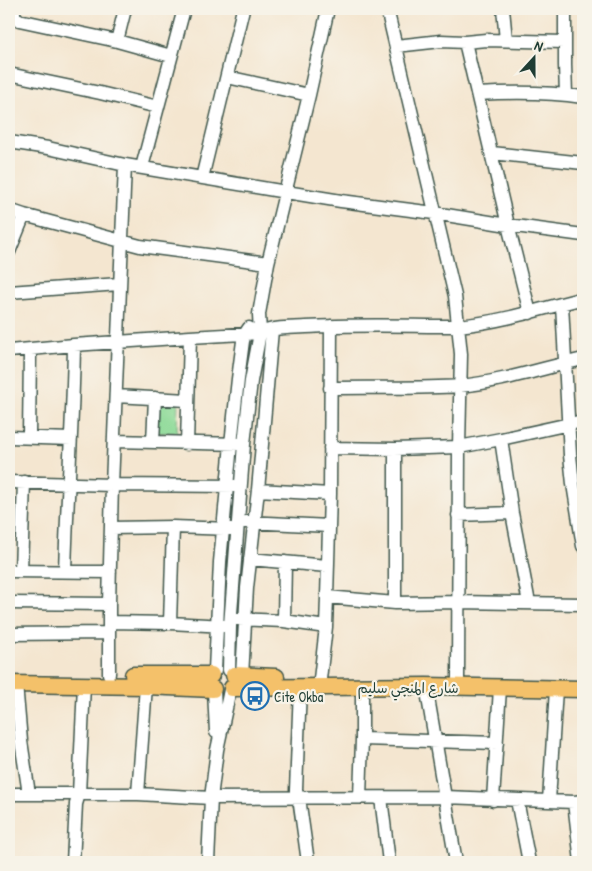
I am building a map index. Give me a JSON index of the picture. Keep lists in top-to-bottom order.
{
  "streets": {
    "main road": ["شارع المنجي سليم"]
  },
  "places": {
    "bus stop": ["Cite Okba"]
  },
  "north": "top"
}
